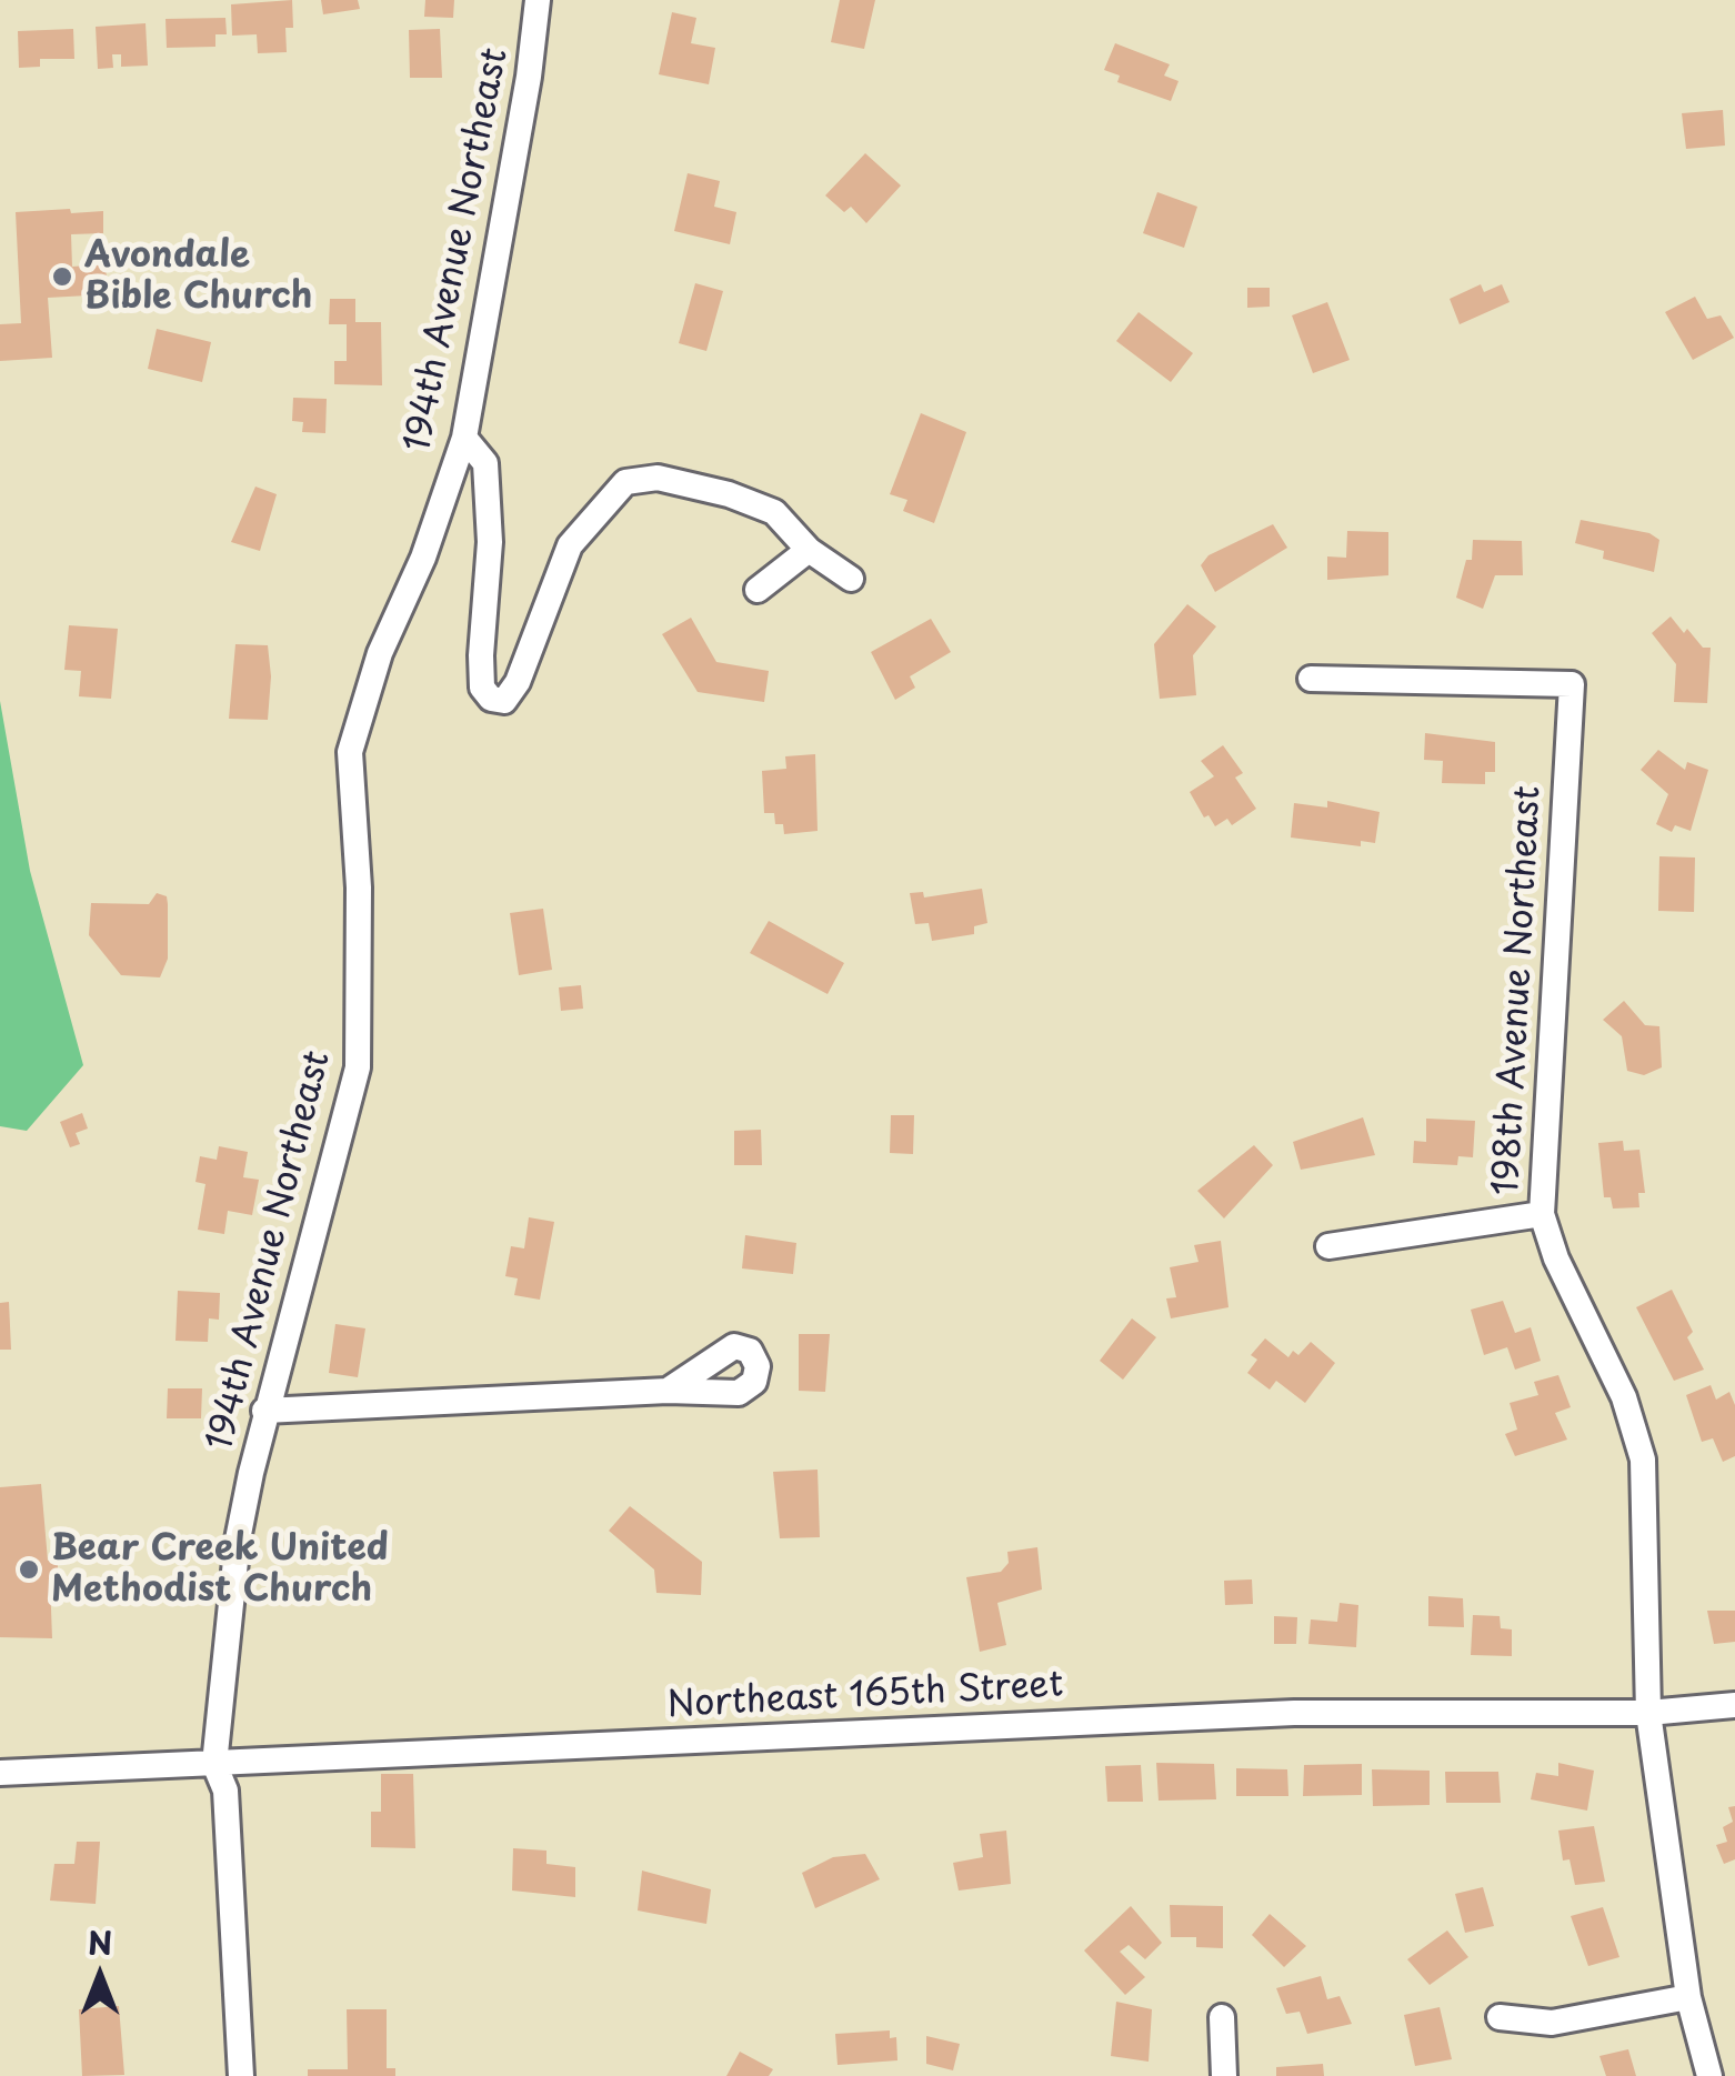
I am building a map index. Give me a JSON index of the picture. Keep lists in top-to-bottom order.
{
  "streets": {
    "street": ["194th Avenue Northeast", "198th Avenue Northeast", "Northeast 165th Street"]
  },
  "crossings": [
    ["194th Avenue Northeast", "Northeast 165th Street"],
    ["198th Avenue Northeast", "Northeast 165th Street"]
  ],
  "places": ["Avondale Bible Church", "Bear Creek United Methodist Church"],
  "north": "top"
}
